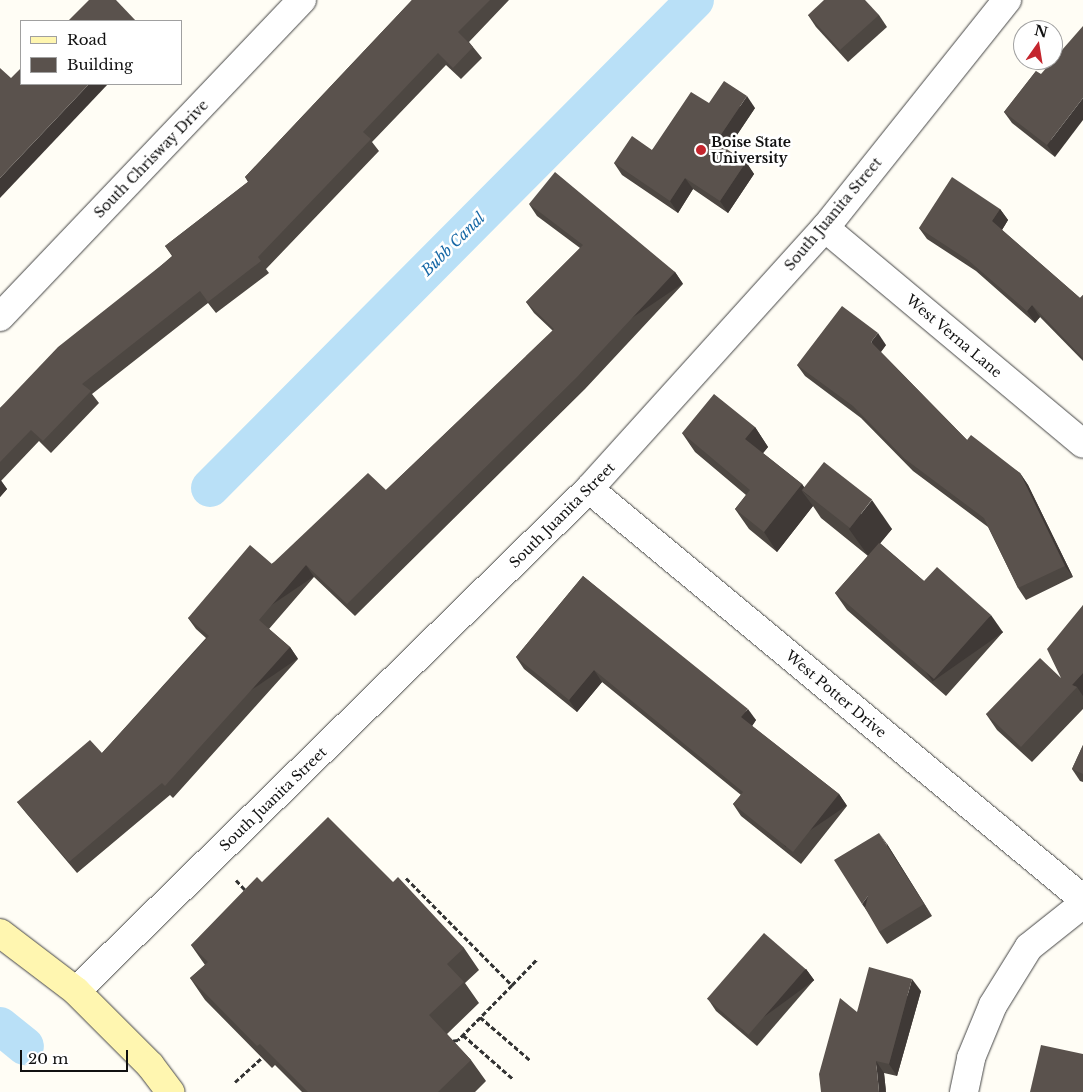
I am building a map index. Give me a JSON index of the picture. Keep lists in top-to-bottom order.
{
  "streets": {
    "street": [
      "South Chrisway Drive",
      "South Juanita Street",
      "West Verna Lane",
      "West Potter Drive"
    ]
  },
  "crossings": [
    ["South Juanita Street", "West Verna Lane"],
    ["South Juanita Street", "West Potter Drive"]
  ],
  "water": ["Bubb Canal"],
  "places": ["Boise State University"],
  "legend": ["Road", "Building"],
  "scale_bar": "20 m",
  "north": "top"
}
